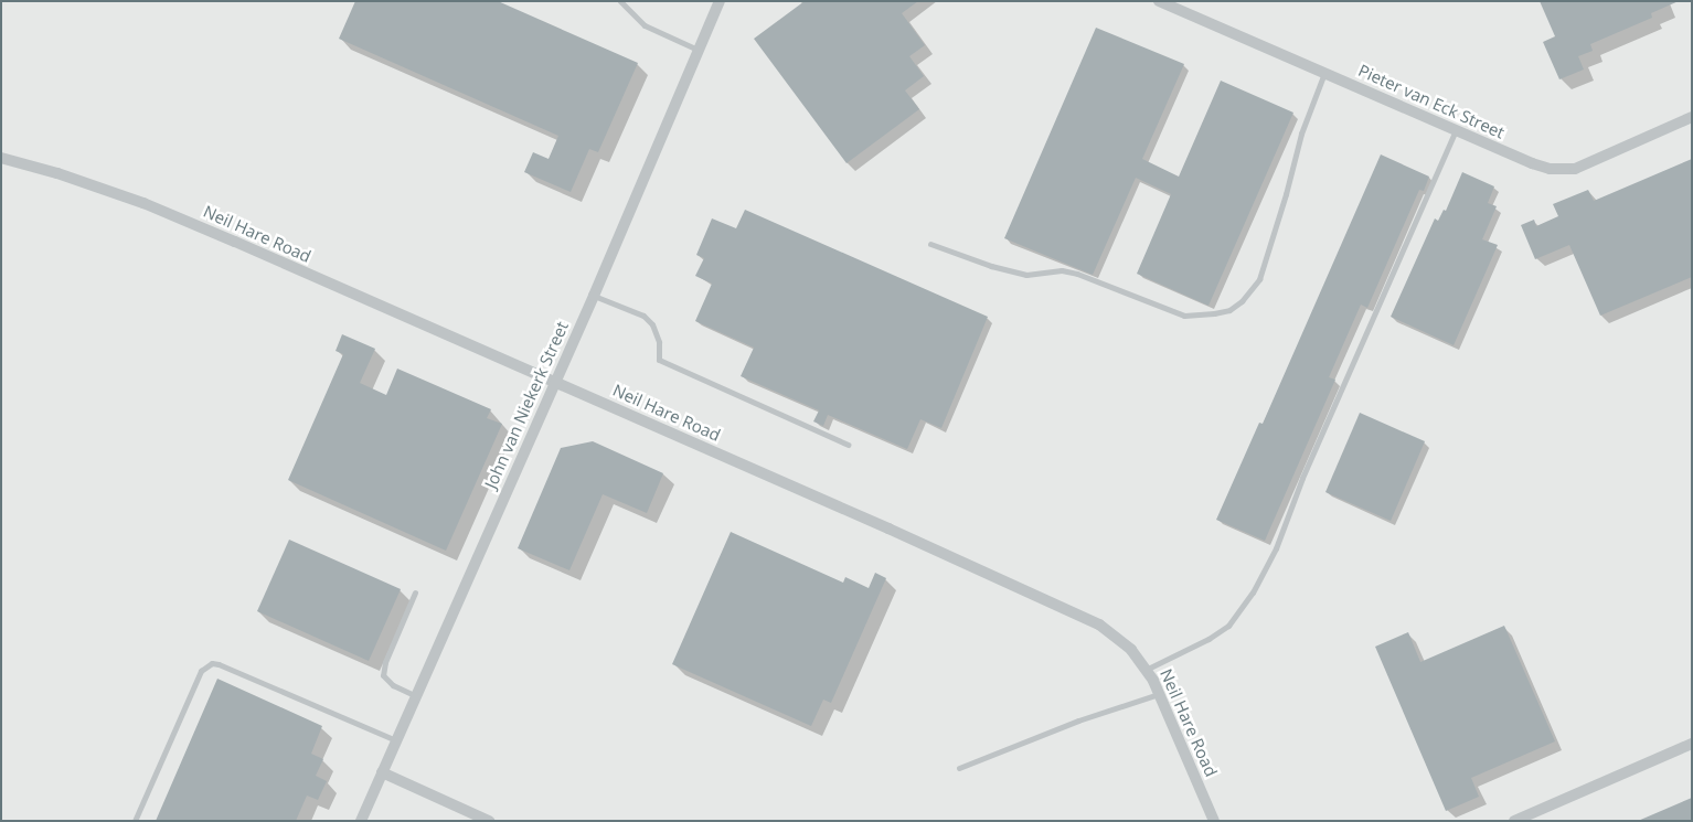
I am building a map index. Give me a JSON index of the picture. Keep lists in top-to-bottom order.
{
  "streets": {
    "street": ["Pieter van Eck Street", "Neil Hare Road", "John van Niekerk Street"]
  },
  "crossings": [
    ["Neil Hare Road", "John van Niekerk Street"]
  ]
}
